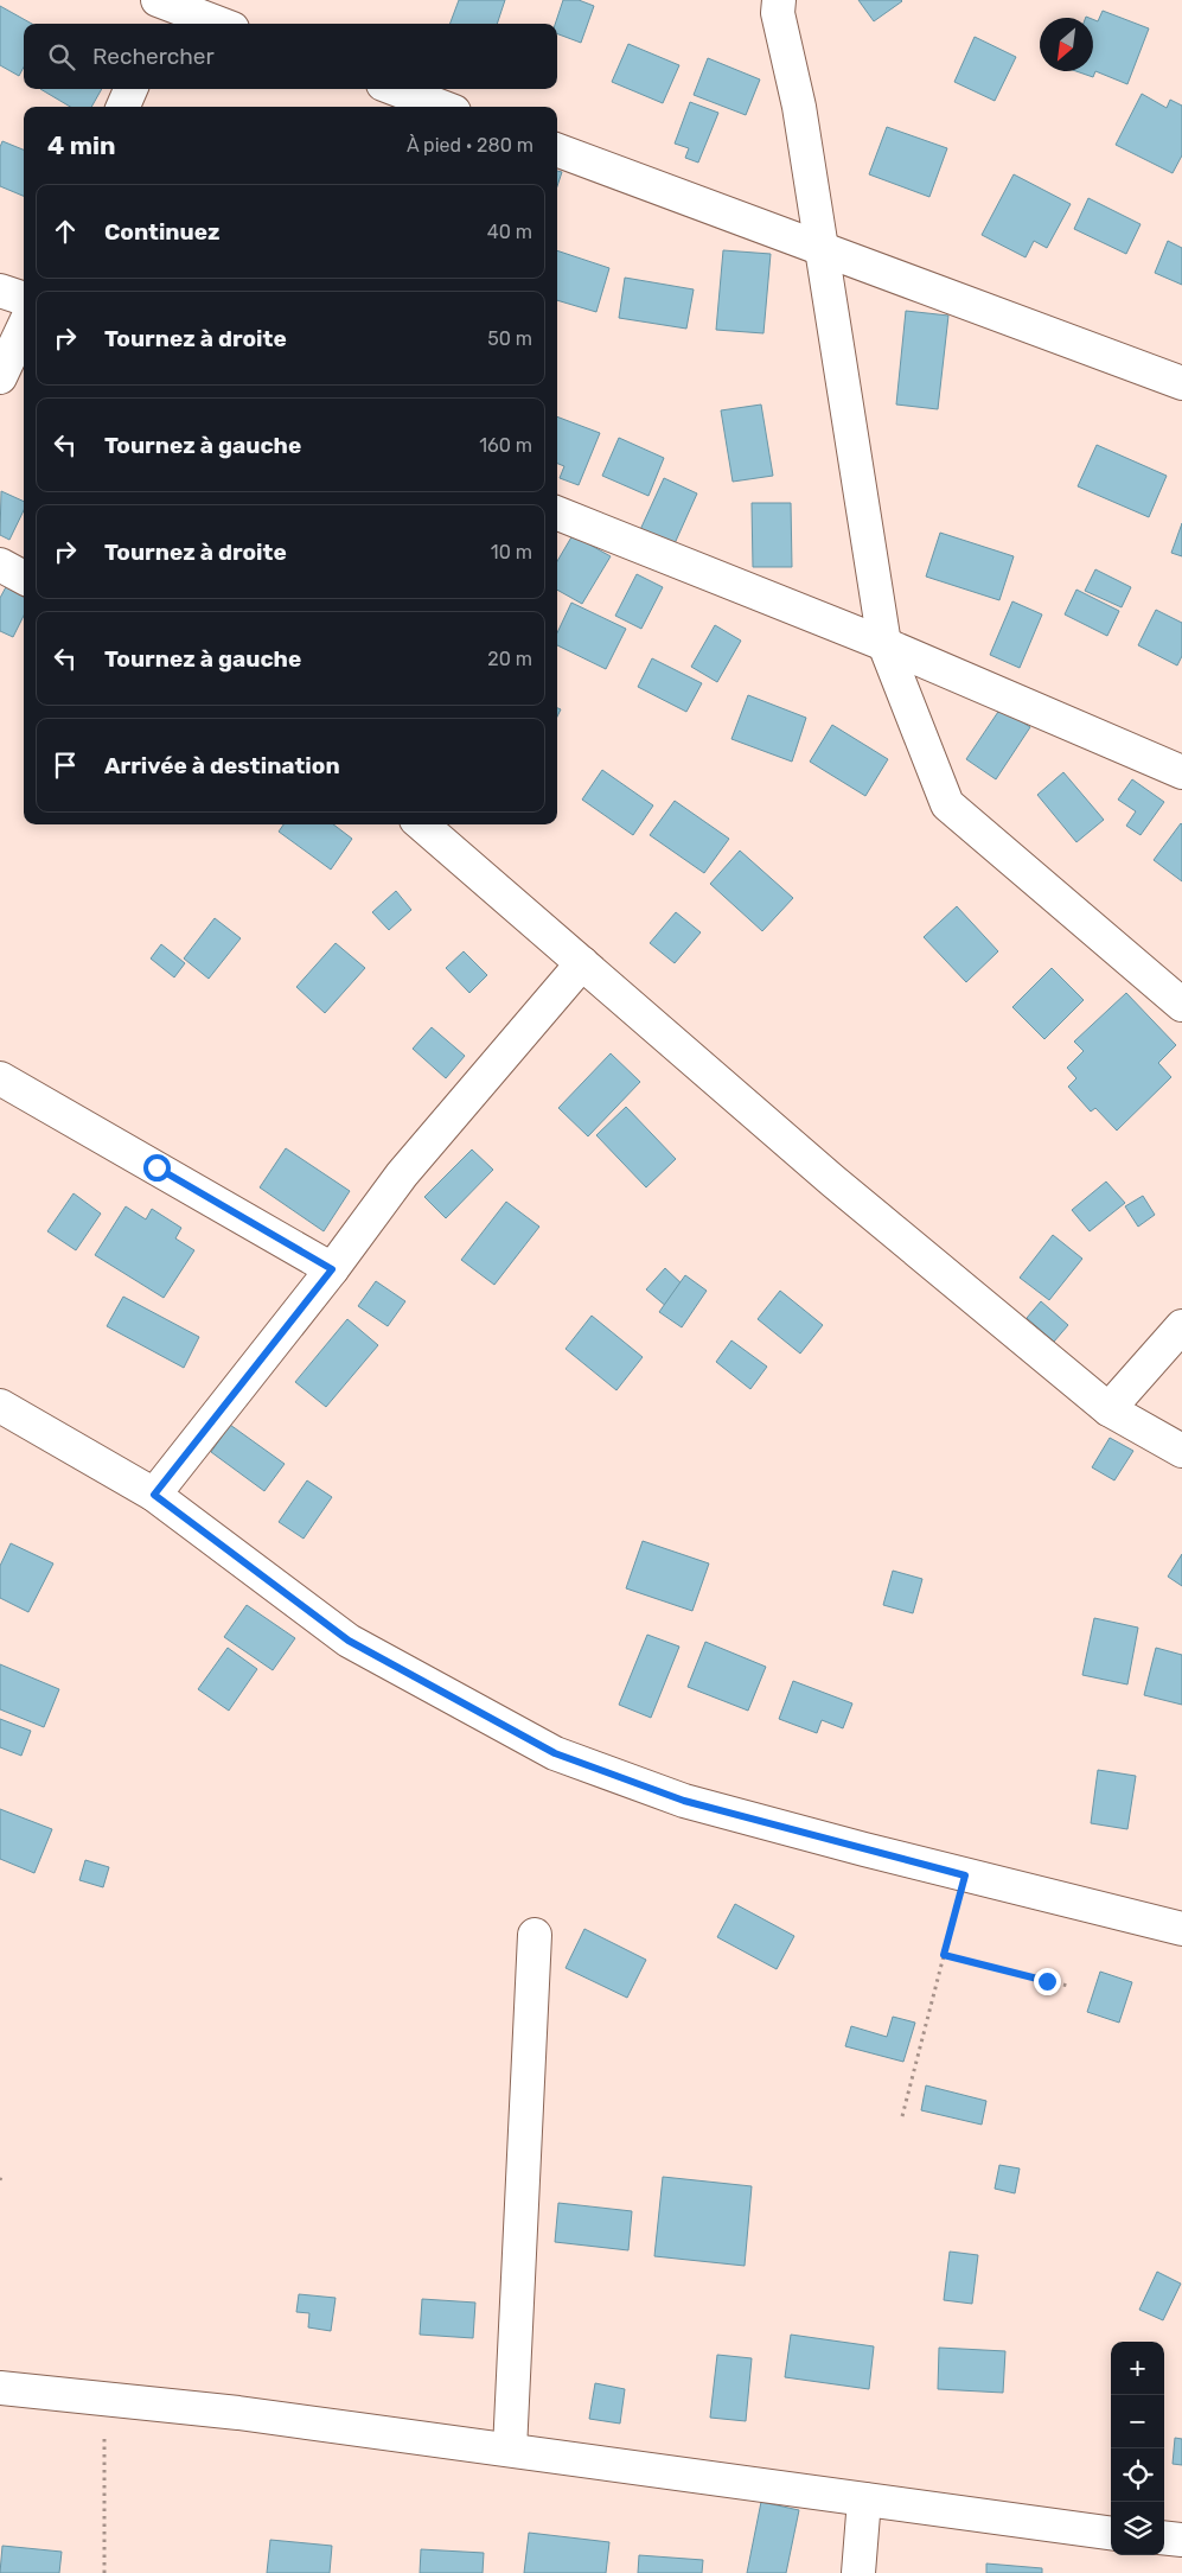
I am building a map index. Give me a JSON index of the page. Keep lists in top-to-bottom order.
{
  "north": "bottom left",
  "page": {
    "search": "Rechercher",
    "heading": ["4 min", "À pied · 280 m"],
    "list": [
      ["Continuez", "40 m"],
      ["Tournez à droite", "50 m"],
      ["Tournez à gauche", "160 m"],
      ["Tournez à droite", "10 m"],
      ["Tournez à gauche", "20 m"],
      "Arrivée à destination"
    ],
    "map_buttons": ["+", "−"]
  }
}
